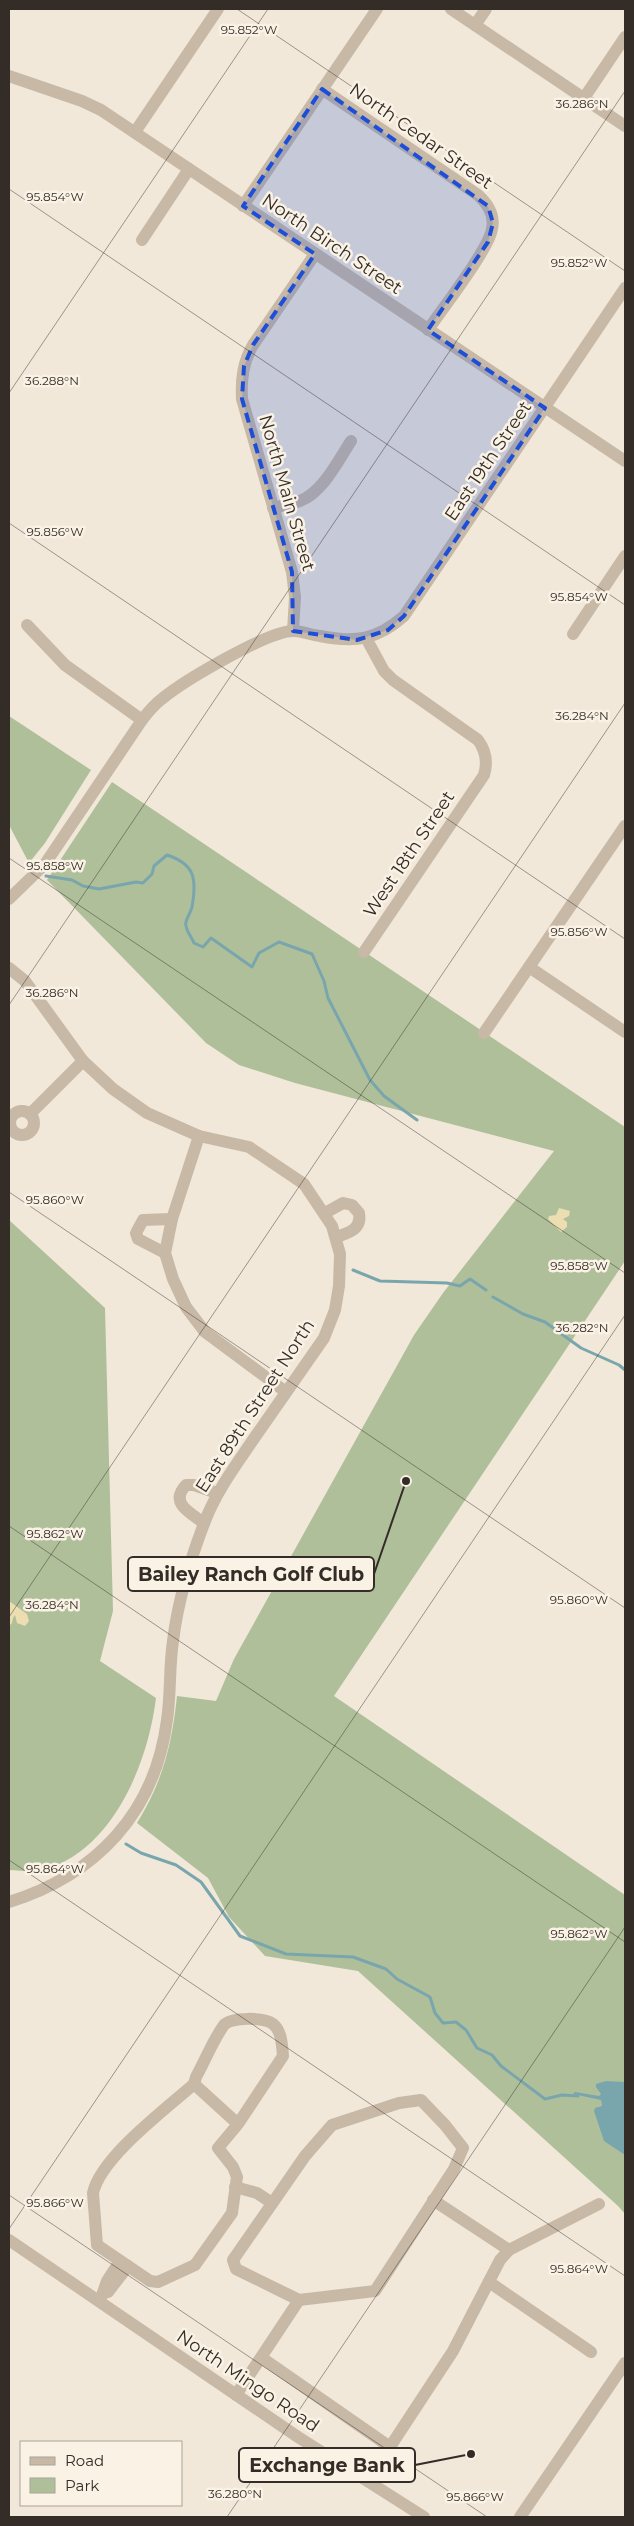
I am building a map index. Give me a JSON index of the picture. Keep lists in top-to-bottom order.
{
  "streets": {
    "street": [
      "North Cedar Street",
      "North Birch Street",
      "East 19th Street",
      "North Main Street",
      "West 18th Street",
      "East 89th Street North",
      "North Mingo Road"
    ]
  },
  "crossings": [
    ["North Cedar Street", "North Birch Street"],
    ["North Birch Street", "East 19th Street"],
    ["North Birch Street", "North Main Street"],
    ["East 19th Street", "North Main Street"],
    ["East 19th Street", "West 18th Street"]
  ],
  "places": ["Bailey Ranch Golf Club", "Exchange Bank"],
  "legend": ["Road", "Park"],
  "coordinates": [
    "95.852°W",
    "36.286°N",
    "95.854°W",
    "36.288°N",
    "95.856°W",
    "36.284°N",
    "95.858°W",
    "95.860°W",
    "36.282°N",
    "95.862°W",
    "95.864°W",
    "95.866°W",
    "36.280°N"
  ]
}
